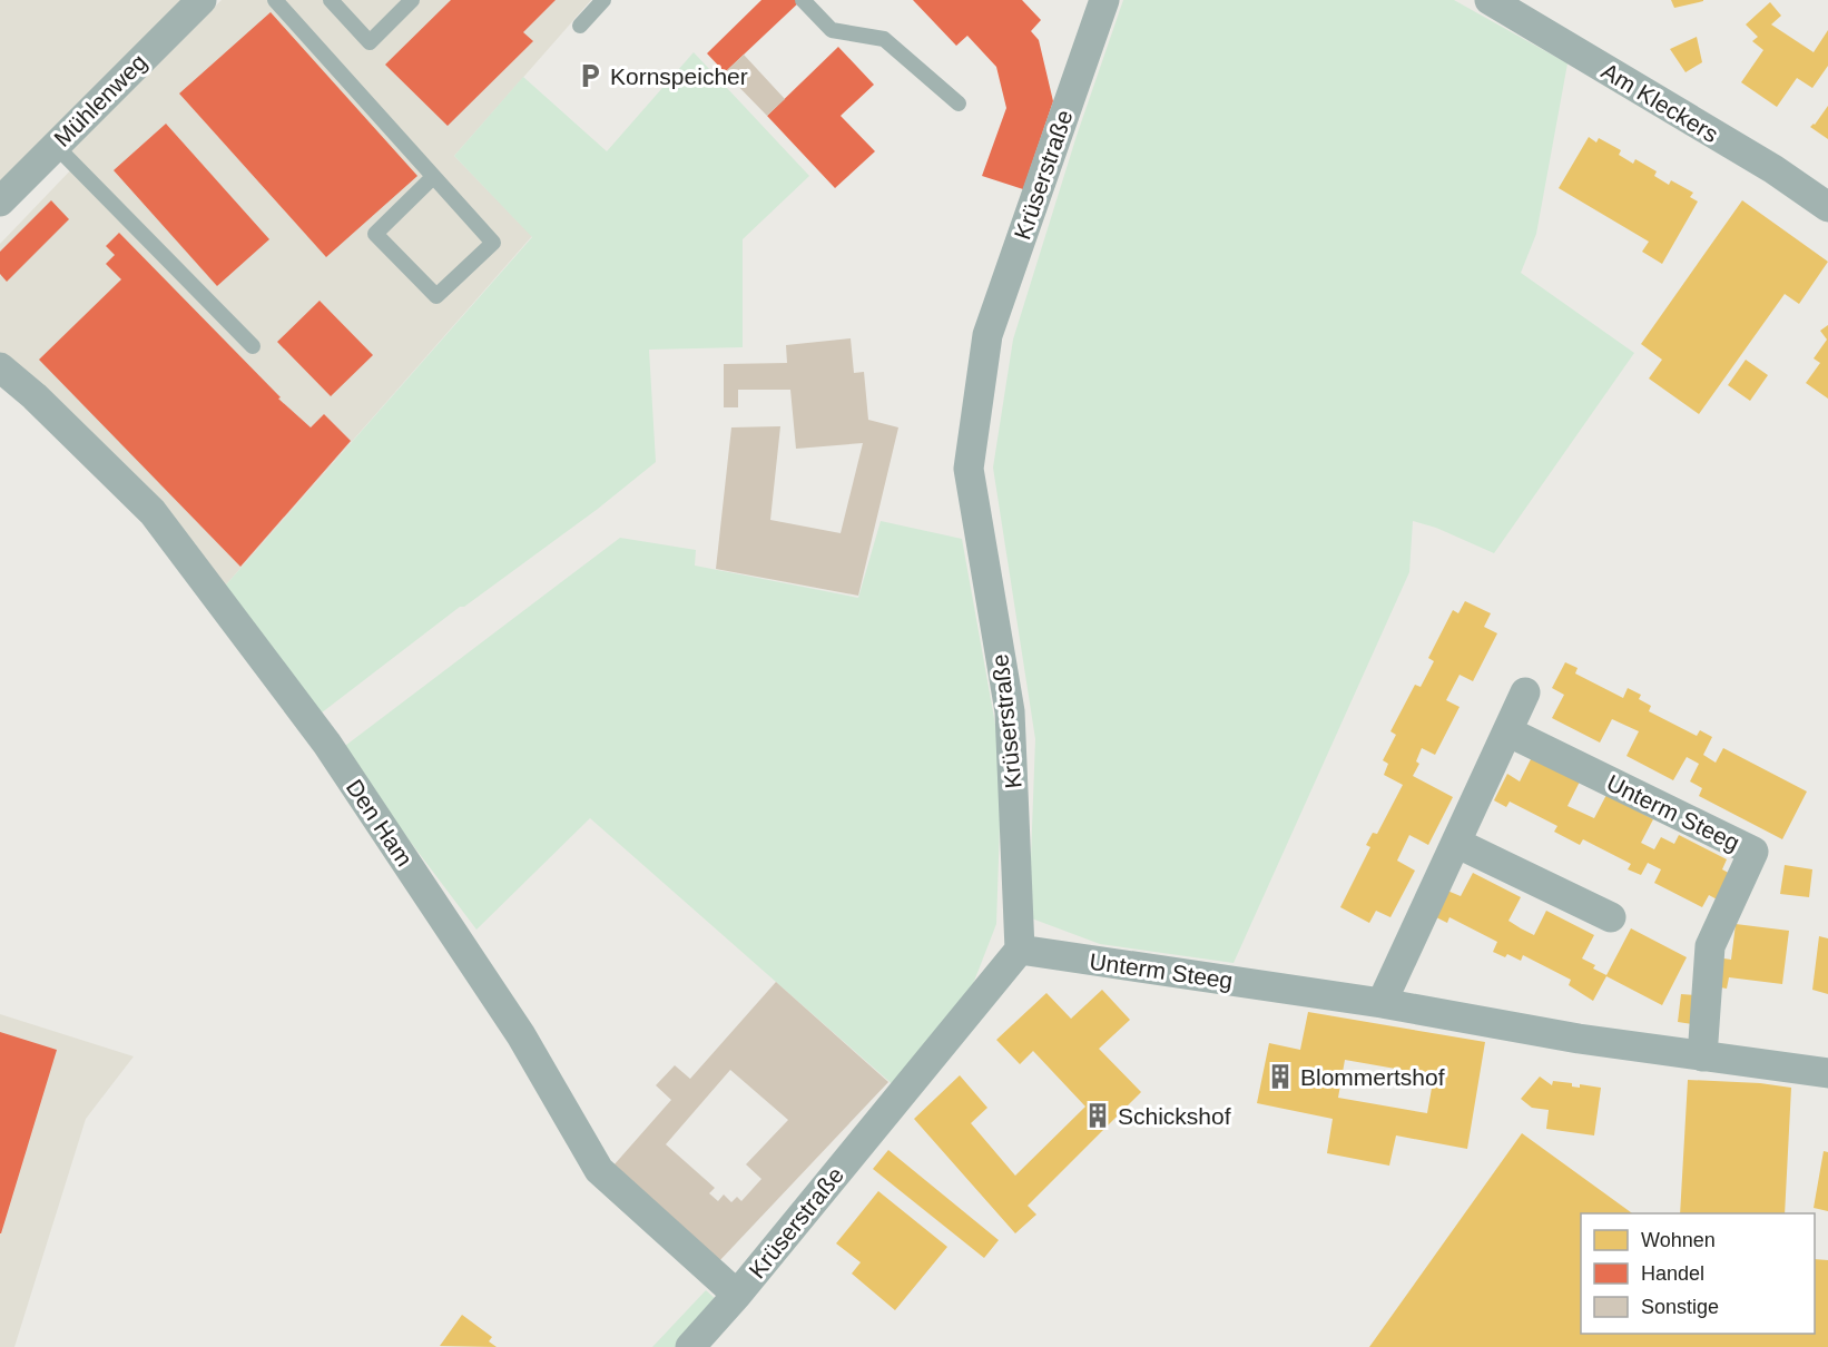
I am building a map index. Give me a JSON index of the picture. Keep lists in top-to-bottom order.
{
  "streets": {
    "street": [
      "Mühlenweg",
      "Am Kleckers",
      "Krüserstraße",
      "Unterm Steeg",
      "Den Ham"
    ]
  },
  "crossings": [
    ["Krüserstraße", "Unterm Steeg"],
    ["Krüserstraße", "Den Ham"]
  ],
  "places": {
    "parking": ["Kornspeicher"],
    "building": ["Blommertshof", "Schickshof"]
  },
  "legend": ["Wohnen", "Handel", "Sonstige"]
}
